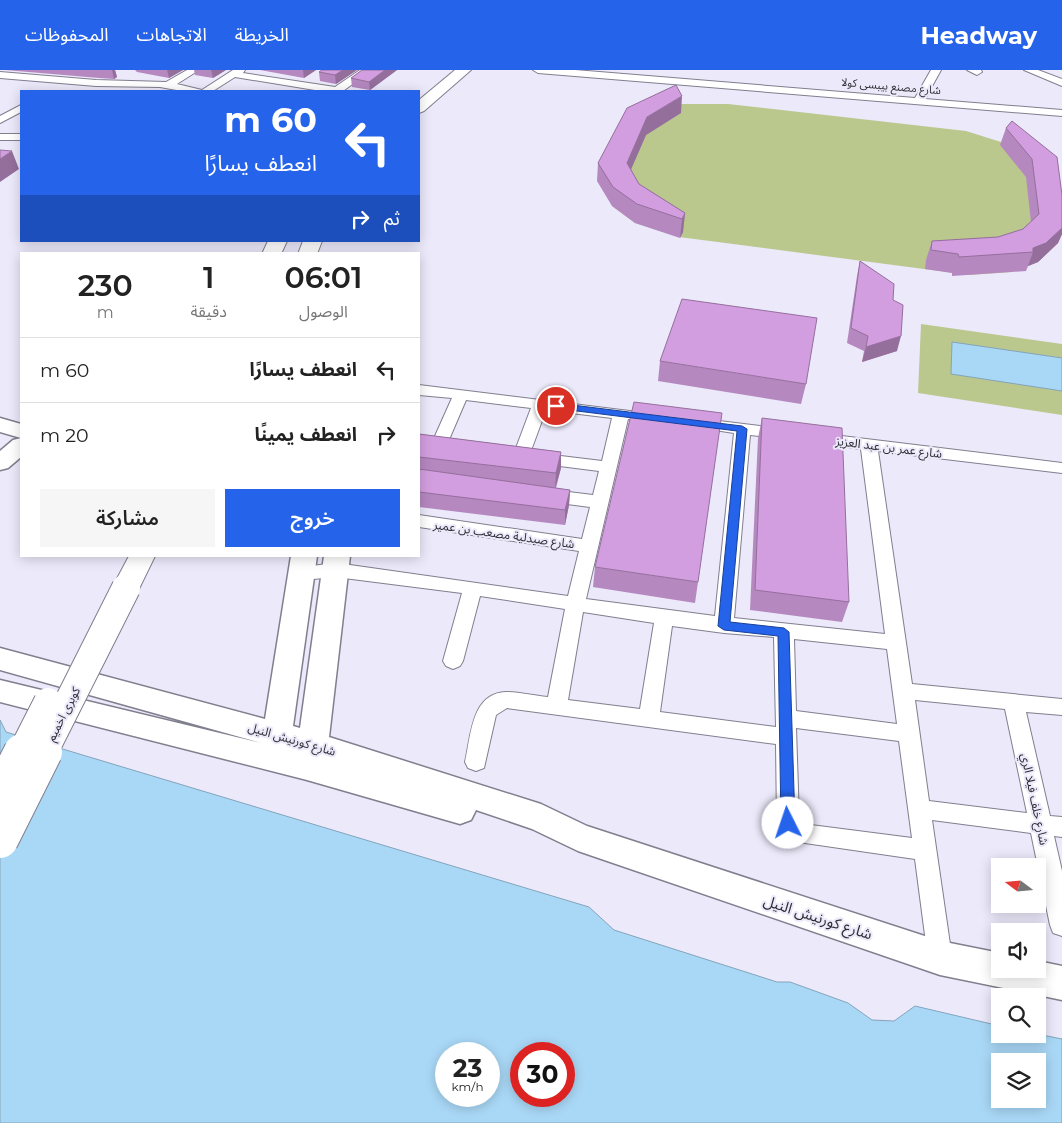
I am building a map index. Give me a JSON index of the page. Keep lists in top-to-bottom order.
{
  "streets": {
    "main road": ["كوبرى اخميم", "شارع كورنيش النيل"],
    "street": [
      "شارع مصنع بيبسى كولا",
      "شارع عمر بن عبد العزيز",
      "شارع صيدلية مصعب بن عمير",
      "شارع خلف فيلا الري"
    ]
  },
  "north": "left",
  "page": {
    "header": "Headway",
    "nav": ["الخريطة", "الاتجاهات", "المحفوظات"],
    "turn": ["60 m", "انعطف يسارًا"],
    "then": "ثم",
    "eta": [
      "06:01",
      "الوصول",
      "1",
      "دقيقة",
      "230",
      "m"
    ],
    "list": [
      {
        "name": "انعطف يسارًا",
        "value": "60 m"
      },
      {
        "name": "انعطف يمينًا",
        "value": "20 m"
      }
    ],
    "buttons": ["خروج", "مشاركة"],
    "speed": "23 km/h",
    "limit": "30"
  }
}
